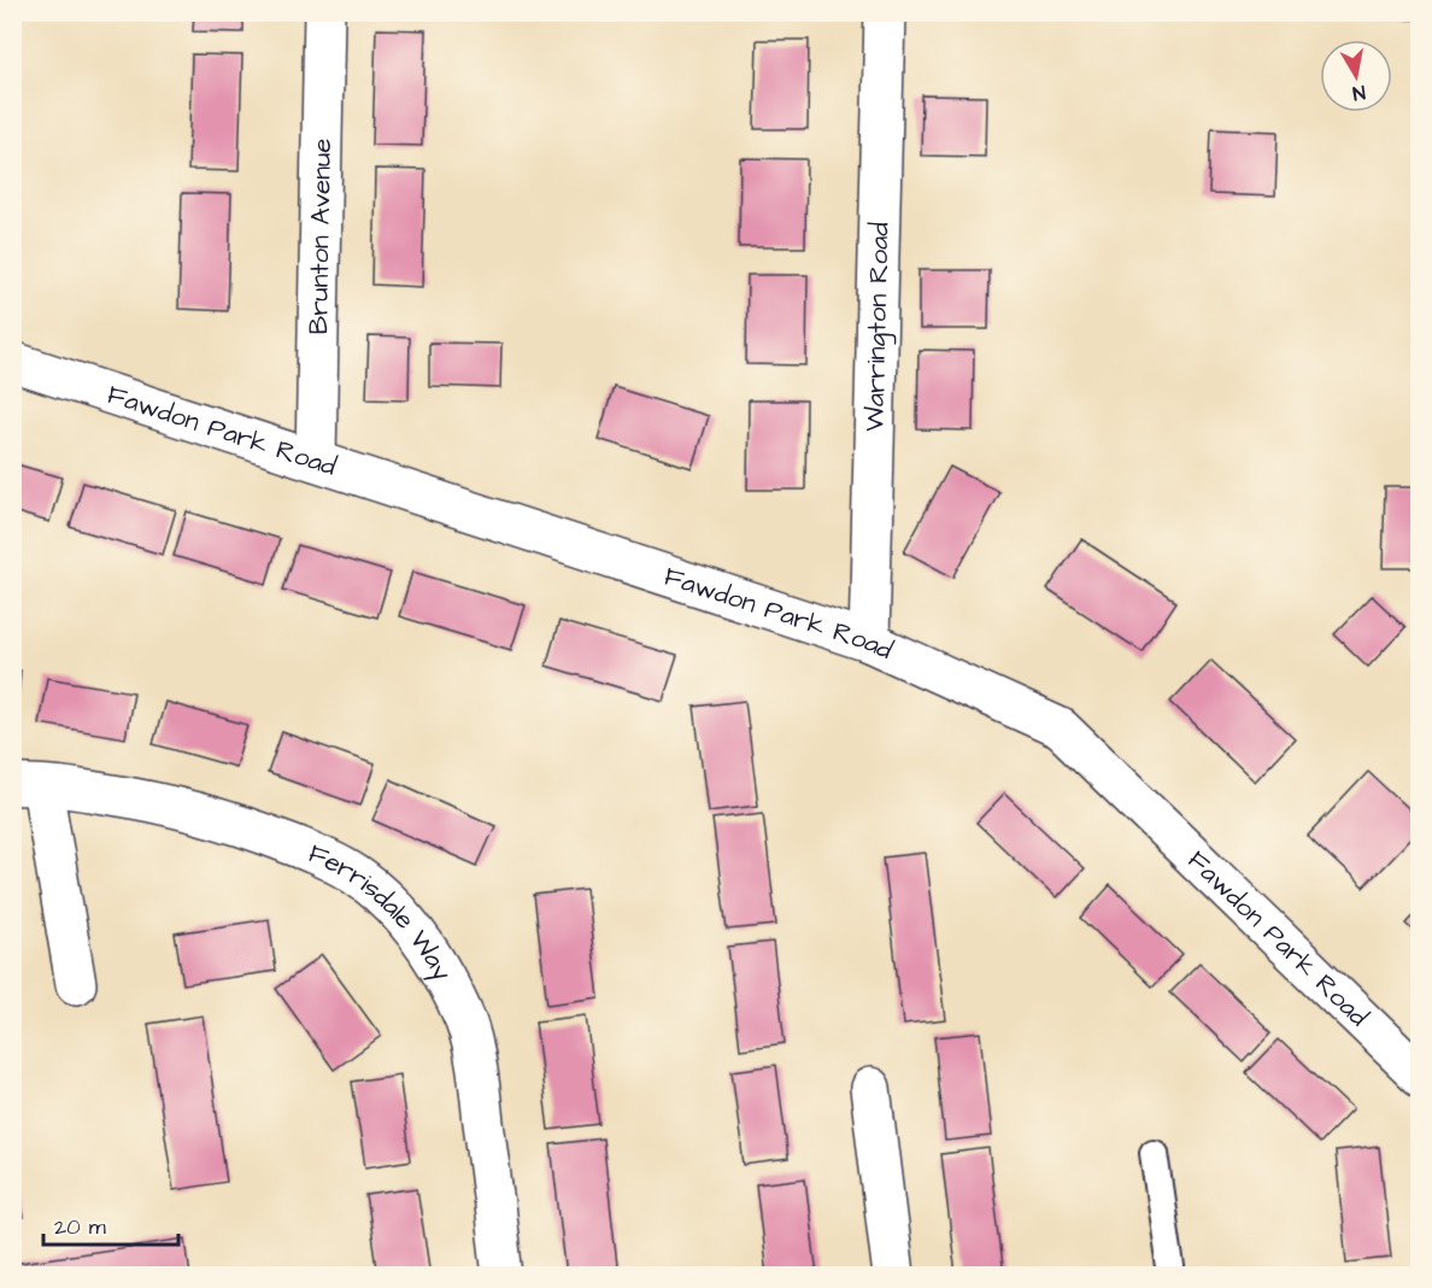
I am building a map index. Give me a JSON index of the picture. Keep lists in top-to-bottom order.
{
  "streets": {
    "street": [
      "Brunton Avenue",
      "Warrington Road",
      "Fawdon Park Road",
      "Ferrisdale Way"
    ]
  },
  "crossings": [
    ["Brunton Avenue", "Fawdon Park Road"],
    ["Warrington Road", "Fawdon Park Road"]
  ],
  "scale_bar": "20 m",
  "north": "bottom"
}
